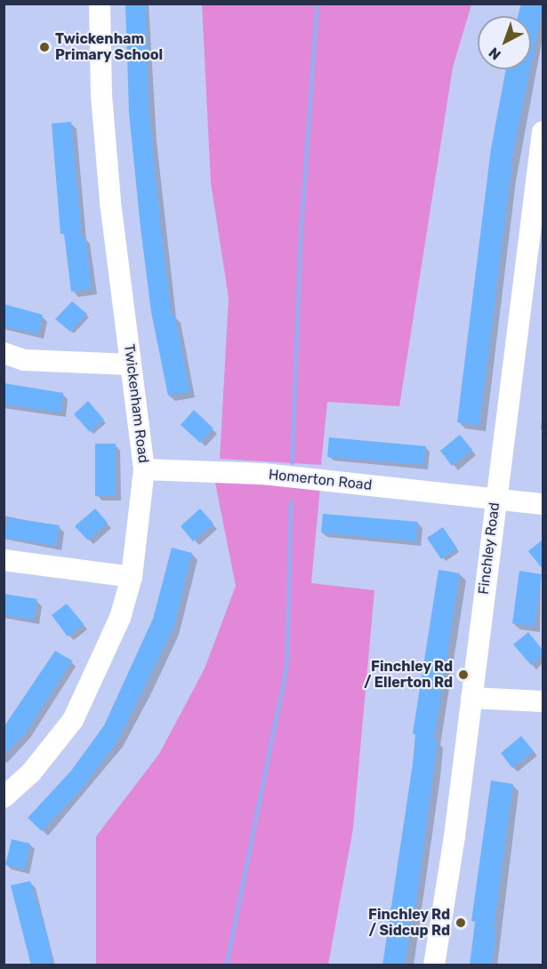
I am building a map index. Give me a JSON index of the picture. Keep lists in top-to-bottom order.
{
  "streets": {
    "street": ["Twickenham Road", "Homerton Road", "Finchley Road"]
  },
  "crossings": [
    ["Twickenham Road", "Homerton Road"],
    ["Homerton Road", "Finchley Road"]
  ],
  "places": ["Twickenham Primary School", "Finchley Rd / Ellerton Rd", "Finchley Rd / Sidcup Rd"],
  "north": "bottom left"
}
